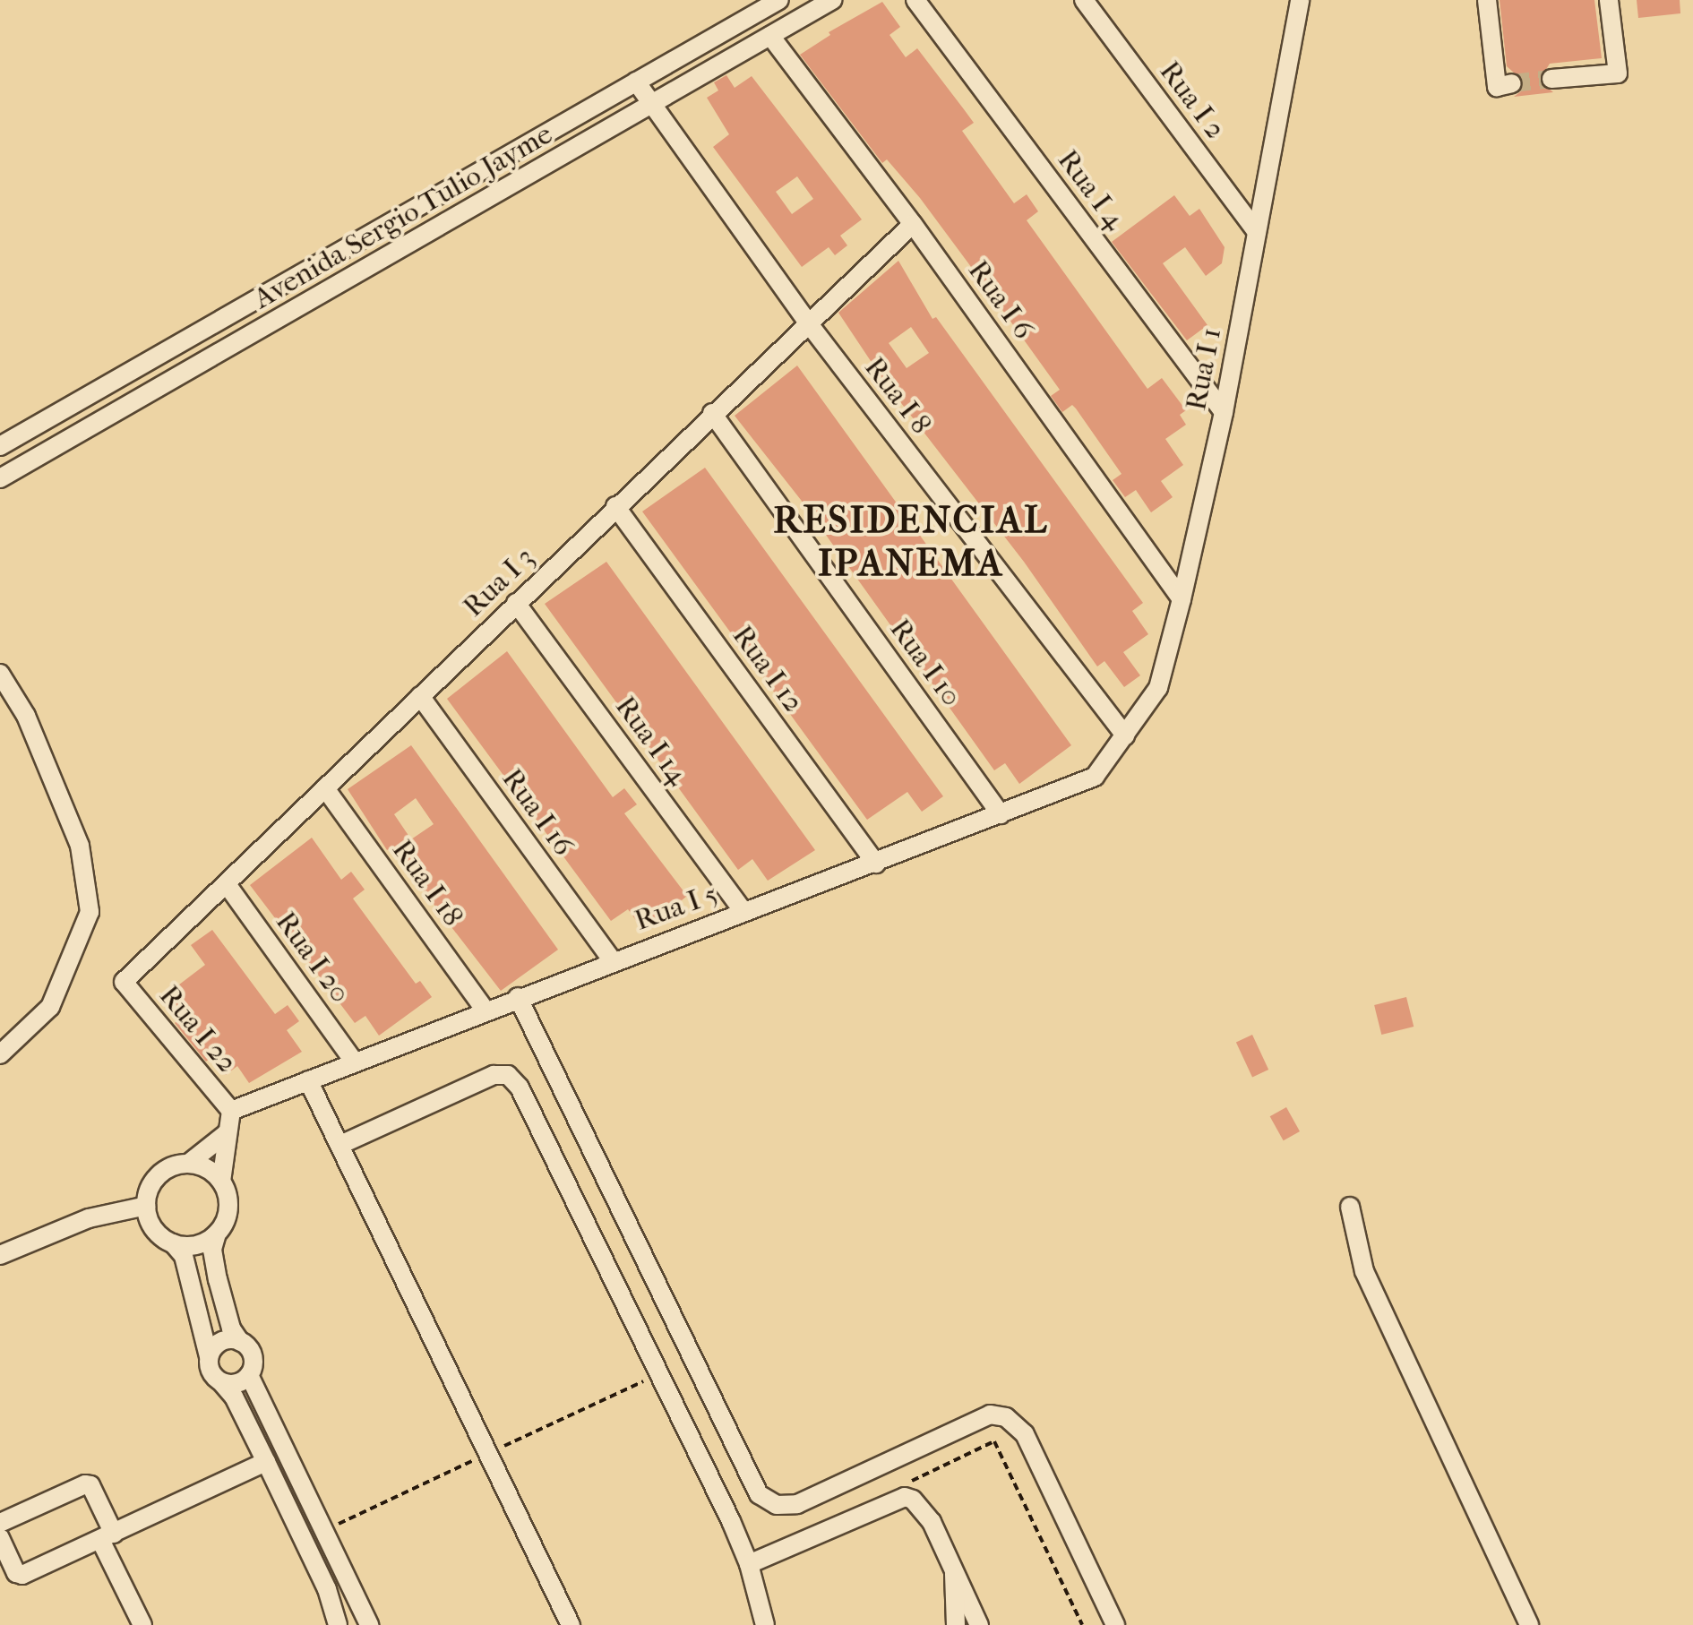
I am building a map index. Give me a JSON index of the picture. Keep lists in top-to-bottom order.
{
  "streets": {
    "street": [
      "Rua I 2",
      "Rua I 4",
      "Avenida Sergio Tulio Jayme",
      "Rua I 6",
      "Rua I 1",
      "Rua I 8",
      "Rua I 3",
      "Rua I 10",
      "Rua I 12",
      "Rua I 14",
      "Rua I 16",
      "Rua I 18",
      "Rua I 5",
      "Rua I 20",
      "Rua I 22"
    ]
  },
  "crossings": [
    ["Rua I 2", "Rua I 1"],
    ["Rua I 4", "Rua I 1"],
    ["Avenida Sergio Tulio Jayme", "Rua I 6"],
    ["Avenida Sergio Tulio Jayme", "Rua I 8"],
    ["Rua I 6", "Rua I 1"],
    ["Rua I 6", "Rua I 3"],
    ["Rua I 1", "Rua I 8"],
    ["Rua I 1", "Rua I 5"],
    ["Rua I 8", "Rua I 3"],
    ["Rua I 8", "Rua I 5"],
    ["Rua I 3", "Rua I 10"],
    ["Rua I 3", "Rua I 12"],
    ["Rua I 3", "Rua I 14"],
    ["Rua I 3", "Rua I 16"],
    ["Rua I 3", "Rua I 18"],
    ["Rua I 3", "Rua I 20"],
    ["Rua I 3", "Rua I 22"],
    ["Rua I 10", "Rua I 5"],
    ["Rua I 12", "Rua I 5"],
    ["Rua I 14", "Rua I 5"],
    ["Rua I 16", "Rua I 5"],
    ["Rua I 18", "Rua I 5"],
    ["Rua I 5", "Rua I 20"],
    ["Rua I 5", "Rua I 22"]
  ],
  "districts": ["RESIDENCIAL IPANEMA"]
}
